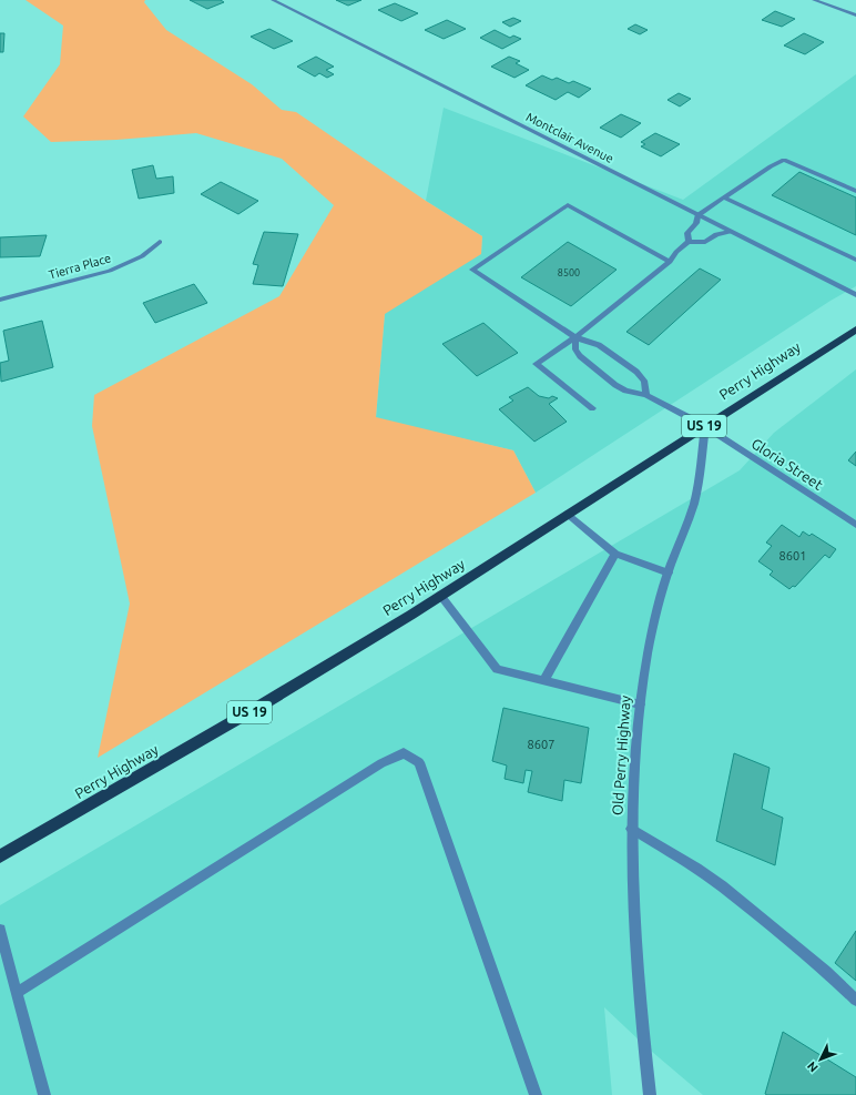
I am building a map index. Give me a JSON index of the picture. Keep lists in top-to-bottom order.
{
  "streets": {
    "main road": ["Perry Highway", "US 19"],
    "street": [
      "Montclair Avenue",
      "Tierra Place",
      "Gloria Street",
      "Old Perry Highway"
    ]
  },
  "crossings": [
    ["Perry Highway", "Gloria Street"],
    ["Perry Highway", "Old Perry Highway"],
    ["Gloria Street", "Old Perry Highway"]
  ],
  "house_numbers": ["8500", "8601", "8607"],
  "north": "bottom left"
}
